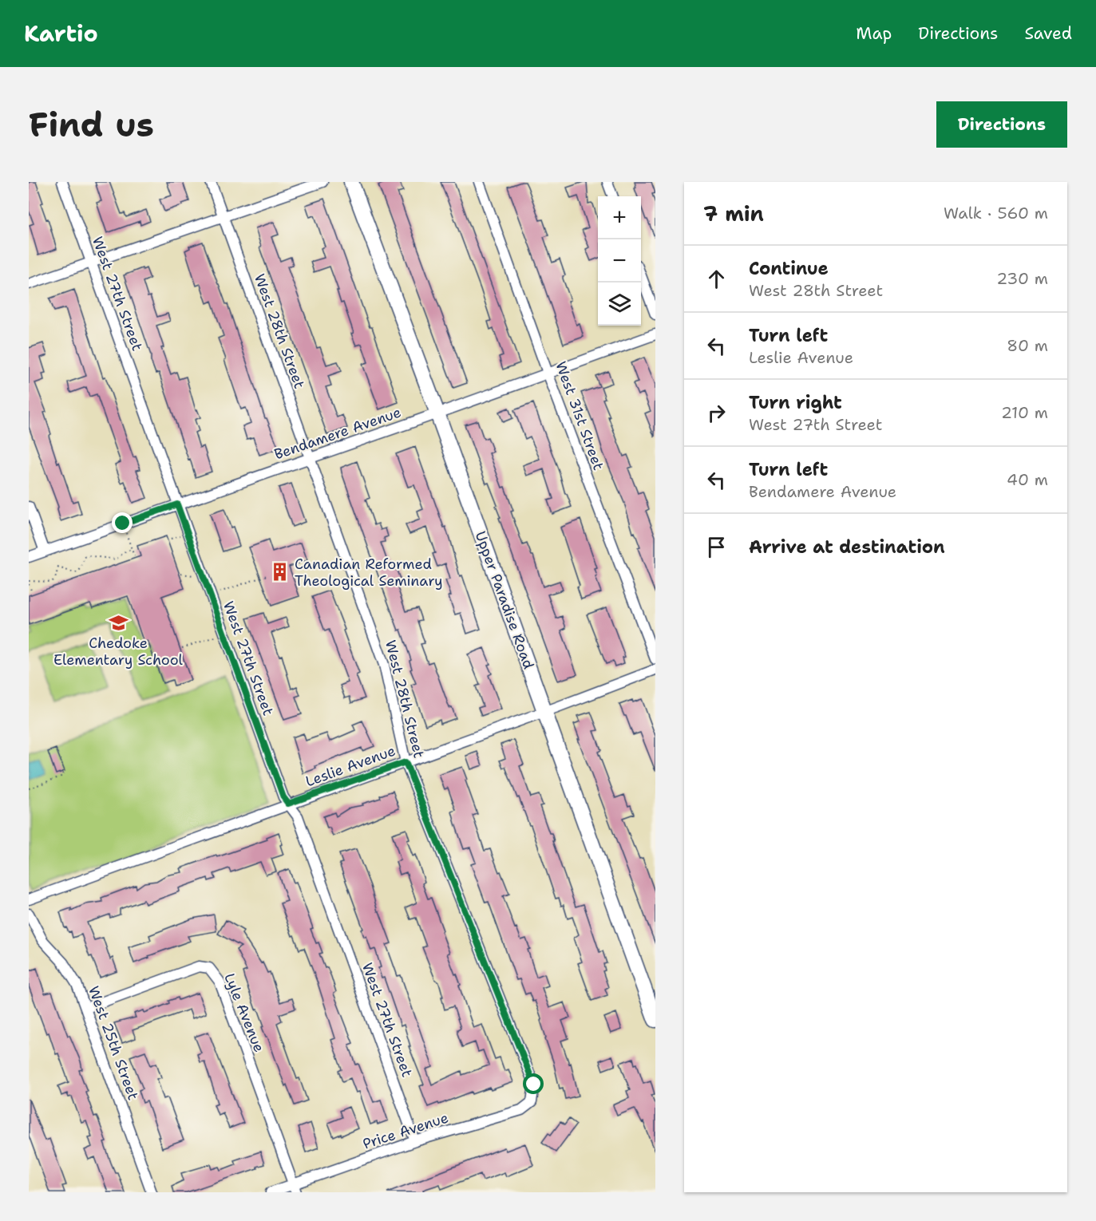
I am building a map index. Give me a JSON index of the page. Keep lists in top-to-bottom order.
{
  "streets": {
    "street": [
      "West 27th Street",
      "West 28th Street",
      "West 31st Street",
      "Bendamere Avenue",
      "Upper Paradise Road",
      "Leslie Avenue",
      "Lyle Avenue",
      "West 25th Street",
      "Price Avenue"
    ]
  },
  "crossings": [
    ["West 27th Street", "Bendamere Avenue"],
    ["West 27th Street", "Leslie Avenue"],
    ["West 27th Street", "Price Avenue"],
    ["West 28th Street", "Bendamere Avenue"],
    ["West 28th Street", "Leslie Avenue"],
    ["West 28th Street", "Price Avenue"],
    ["West 31st Street", "Bendamere Avenue"],
    ["Bendamere Avenue", "Upper Paradise Road"],
    ["Upper Paradise Road", "Leslie Avenue"],
    ["Lyle Avenue", "West 25th Street"],
    ["Lyle Avenue", "Price Avenue"]
  ],
  "places": {
    "building": ["Canadian Reformed Theological Seminary"],
    "school or university": ["Chedoke Elementary School"]
  },
  "page": {
    "header": "Kartio",
    "nav": ["Map", "Directions", "Saved"],
    "buttons": "Directions",
    "title": "Find us",
    "heading": ["7 min", "Walk · 560 m"],
    "map_buttons": ["+", "−"],
    "list": [
      ["Continue", "West 28th Street", "230 m"],
      ["Turn left", "Leslie Avenue", "80 m"],
      ["Turn right", "West 27th Street", "210 m"],
      ["Turn left", "Bendamere Avenue", "40 m"],
      "Arrive at destination"
    ]
  }
}
